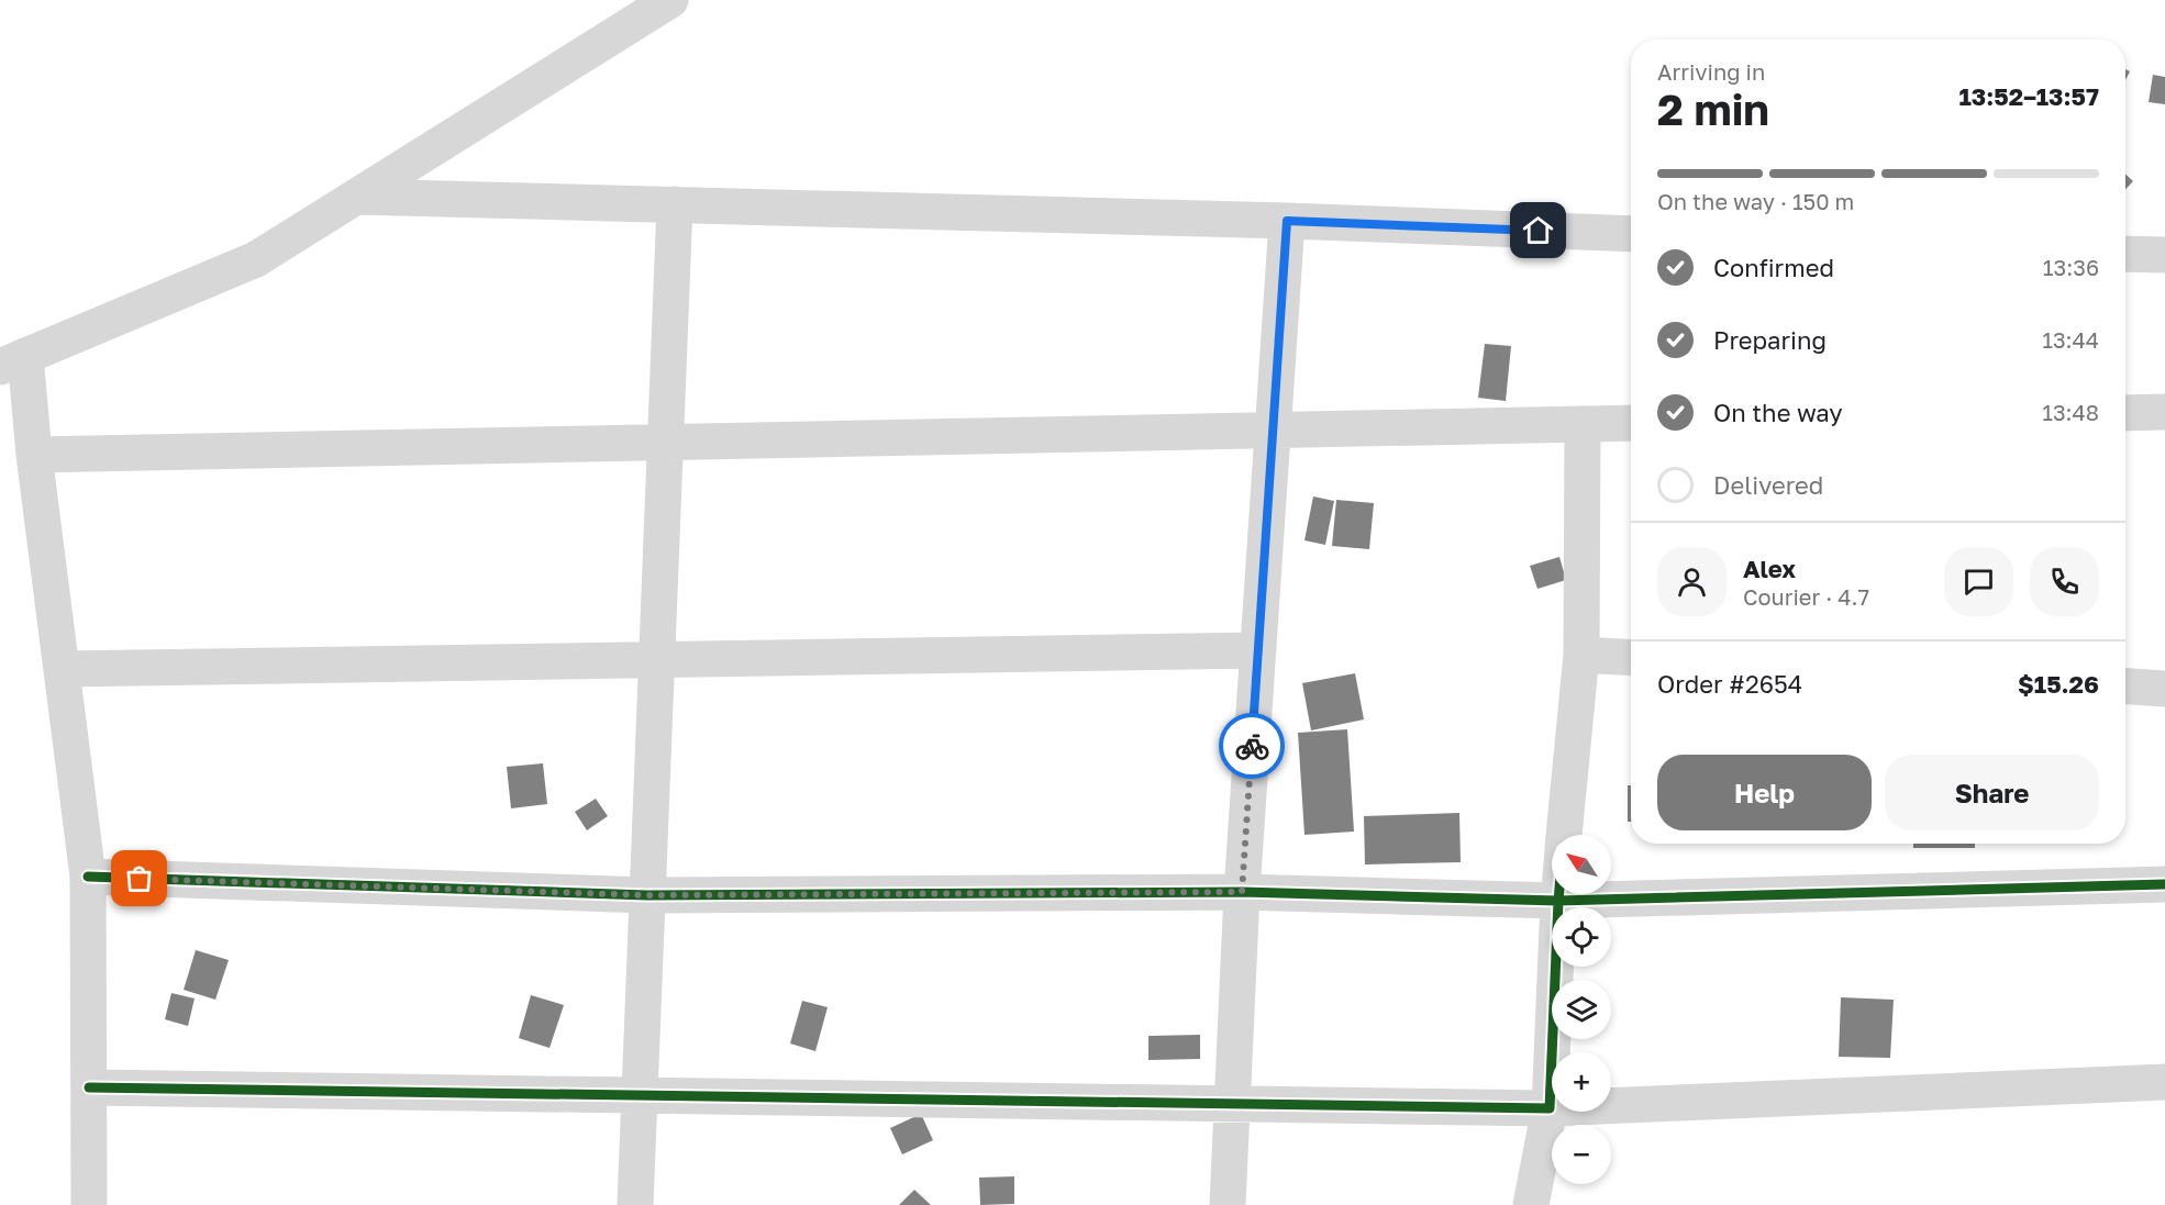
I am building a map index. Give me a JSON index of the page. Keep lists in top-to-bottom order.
{
  "north": "top left",
  "page": {
    "heading": ["2 min", "Arriving in", "13:52–13:57"],
    "panel": [
      "Alex",
      "Courier · 4.7",
      "Order #2654",
      "$15.26"
    ],
    "bar": "On the way · 150 m",
    "list": [
      ["Confirmed", "13:36"],
      ["Preparing", "13:44"],
      ["On the way", "13:48"],
      "Delivered"
    ],
    "buttons": ["Help", "Share"],
    "map_buttons": ["+", "−"]
  }
}
